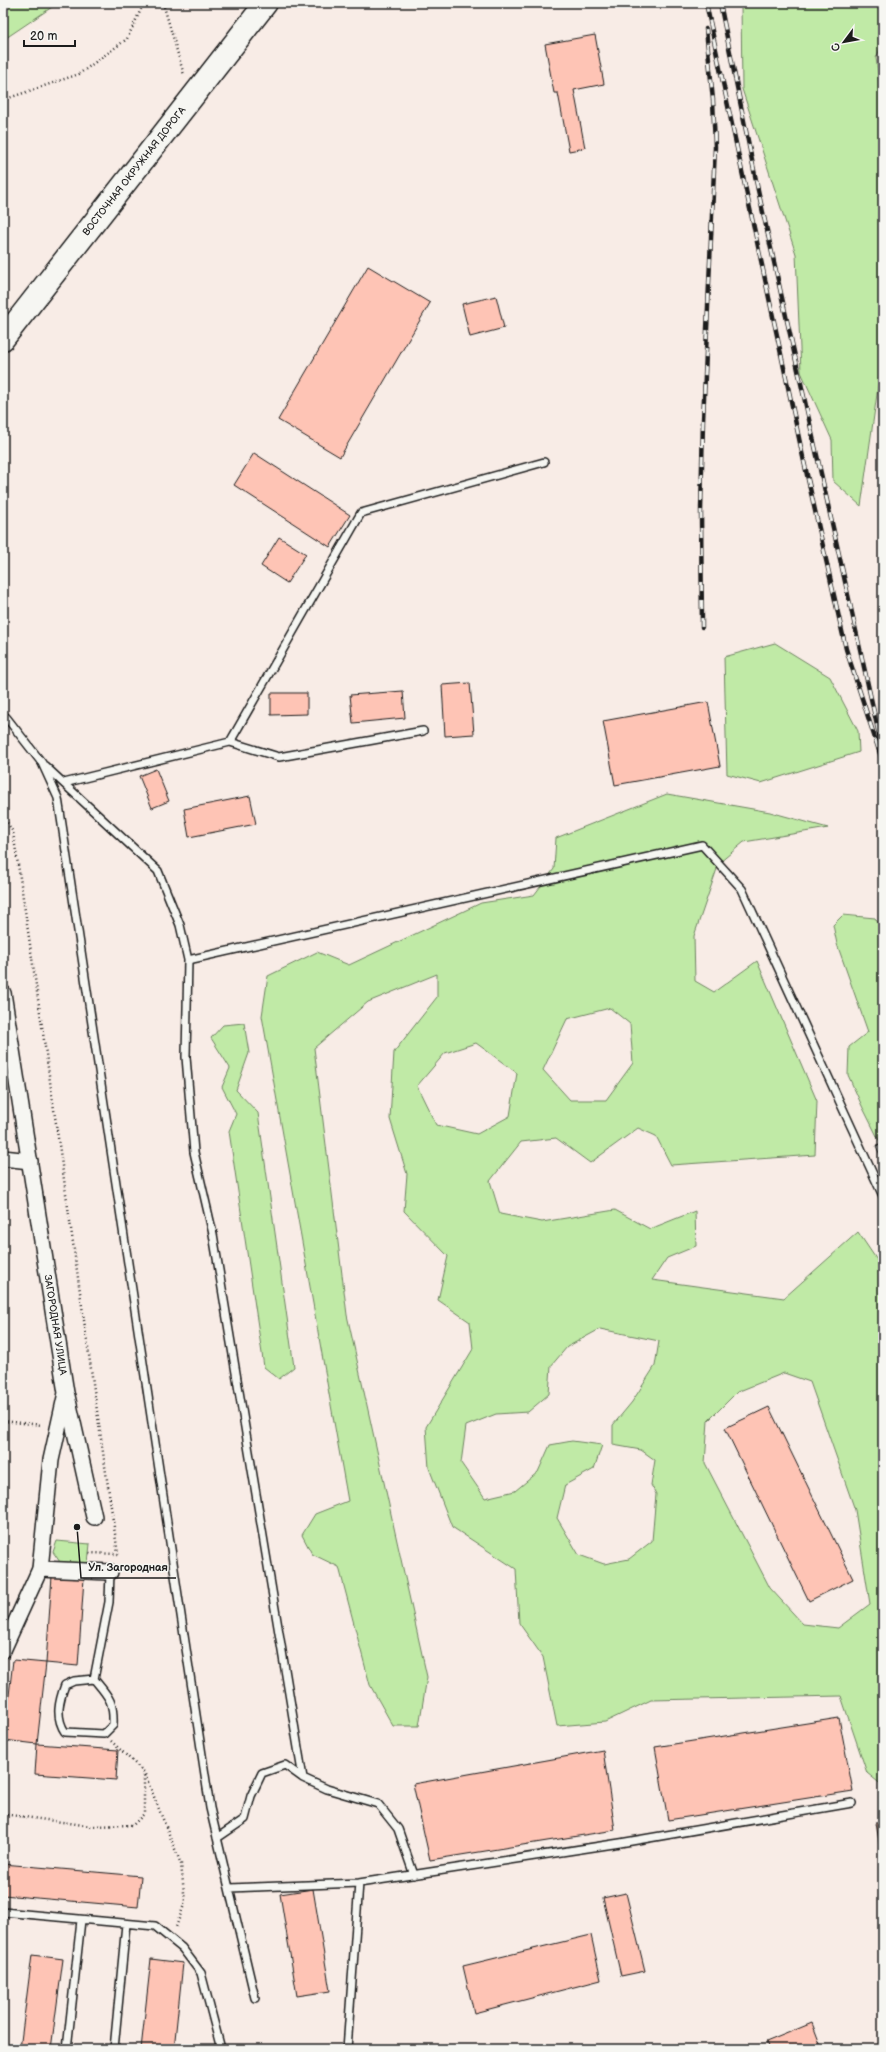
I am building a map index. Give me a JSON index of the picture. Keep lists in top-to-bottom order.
{
  "streets": {
    "main road": ["ВОСТОЧНАЯ ОКРУЖНАЯ ДОРОГА"],
    "street": ["ЗАГОРОДНАЯ УЛИЦА"]
  },
  "places": ["Ул. Загородная"],
  "scale_bar": "20 m",
  "north": "bottom left"
}
